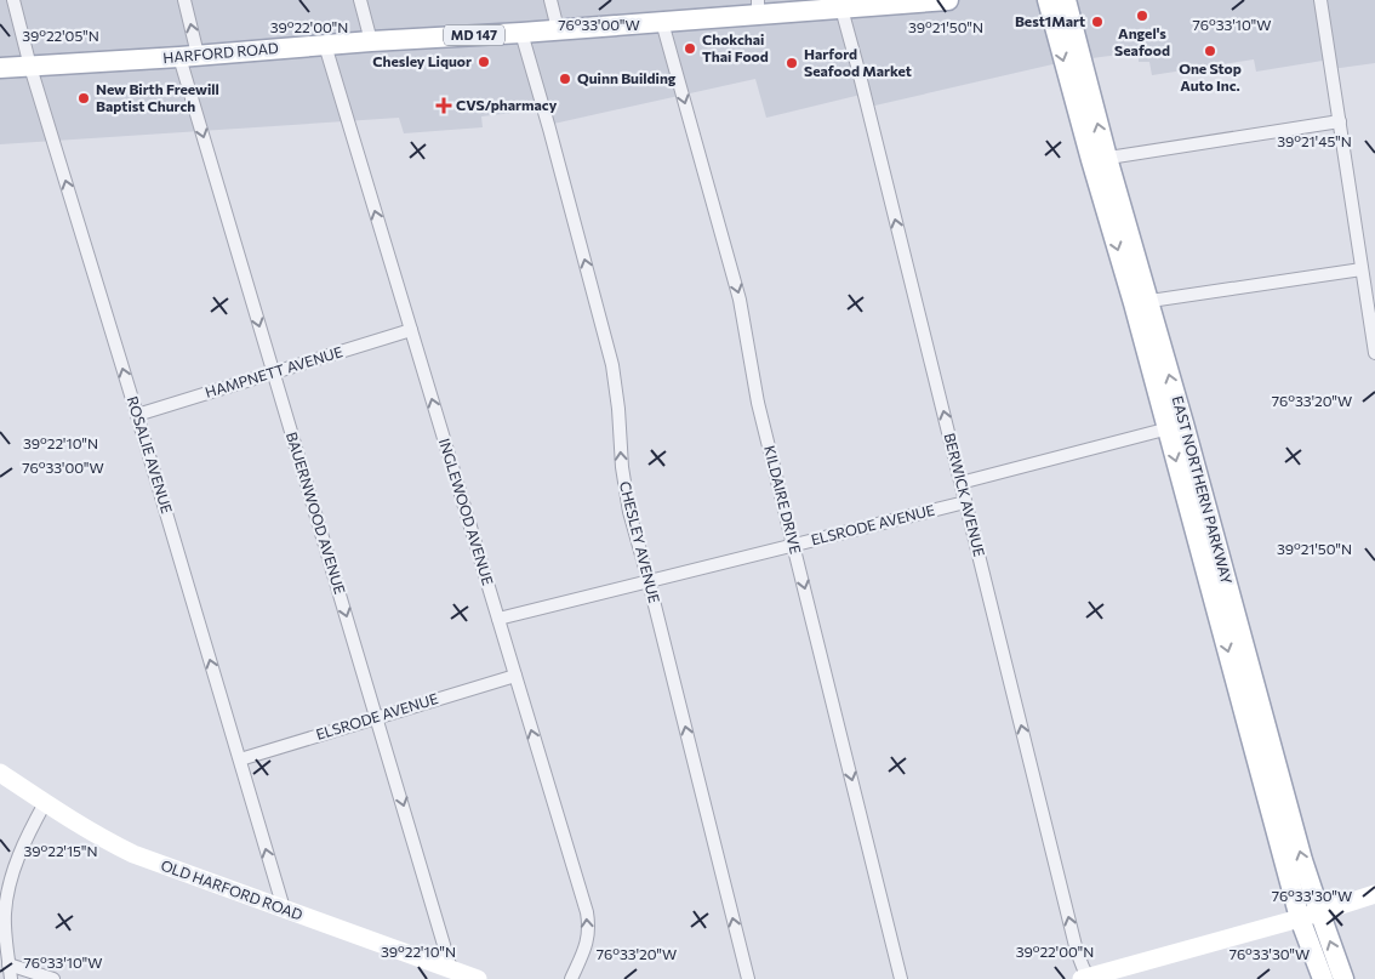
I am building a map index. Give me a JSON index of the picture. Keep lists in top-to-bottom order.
{
  "streets": {
    "main road": ["MD 147", "HARFORD ROAD", "EAST NORTHERN PARKWAY"],
    "street": [
      "HAMPNETT AVENUE",
      "ROSALIE AVENUE",
      "BERWICK AVENUE",
      "KILDAIRE DRIVE",
      "INGLEWOOD AVENUE",
      "BAUERNWOOD AVENUE",
      "ELSRODE AVENUE",
      "CHESLEY AVENUE",
      "OLD HARFORD ROAD"
    ]
  },
  "crossings": [
    ["HARFORD ROAD", "ROSALIE AVENUE"],
    ["HARFORD ROAD", "BERWICK AVENUE"],
    ["HARFORD ROAD", "KILDAIRE DRIVE"],
    ["HARFORD ROAD", "INGLEWOOD AVENUE"],
    ["HARFORD ROAD", "BAUERNWOOD AVENUE"],
    ["HARFORD ROAD", "CHESLEY AVENUE"],
    ["HAMPNETT AVENUE", "ROSALIE AVENUE"],
    ["HAMPNETT AVENUE", "INGLEWOOD AVENUE"],
    ["HAMPNETT AVENUE", "BAUERNWOOD AVENUE"],
    ["ROSALIE AVENUE", "ELSRODE AVENUE"],
    ["ROSALIE AVENUE", "OLD HARFORD ROAD"],
    ["BERWICK AVENUE", "ELSRODE AVENUE"],
    ["KILDAIRE DRIVE", "ELSRODE AVENUE"],
    ["INGLEWOOD AVENUE", "ELSRODE AVENUE"],
    ["BAUERNWOOD AVENUE", "ELSRODE AVENUE"],
    ["BAUERNWOOD AVENUE", "OLD HARFORD ROAD"],
    ["ELSRODE AVENUE", "CHESLEY AVENUE"]
  ],
  "one_way": [
    "ROSALIE AVENUE",
    "BERWICK AVENUE",
    "KILDAIRE DRIVE",
    "INGLEWOOD AVENUE",
    "BAUERNWOOD AVENUE",
    "CHESLEY AVENUE"
  ],
  "places": {
    "other": [
      "Angel's Seafood",
      "Best1Mart",
      "Chokchai Thai Food",
      "One Stop Auto Inc.",
      "Chesley Liquor",
      "Harford Seafood Market",
      "Quinn Building",
      "New Birth Freewill Baptist Church"
    ],
    "health": ["CVS/pharmacy"]
  },
  "coordinates": [
    "76°33'00\"W",
    "76°33'10\"W",
    "39°22'00\"N",
    "39°21'50\"N",
    "39°22'05\"N",
    "39°21'45\"N",
    "76°33'20\"W",
    "39°22'10\"N",
    "39°22'15\"N",
    "76°33'30\"W"
  ]
}
